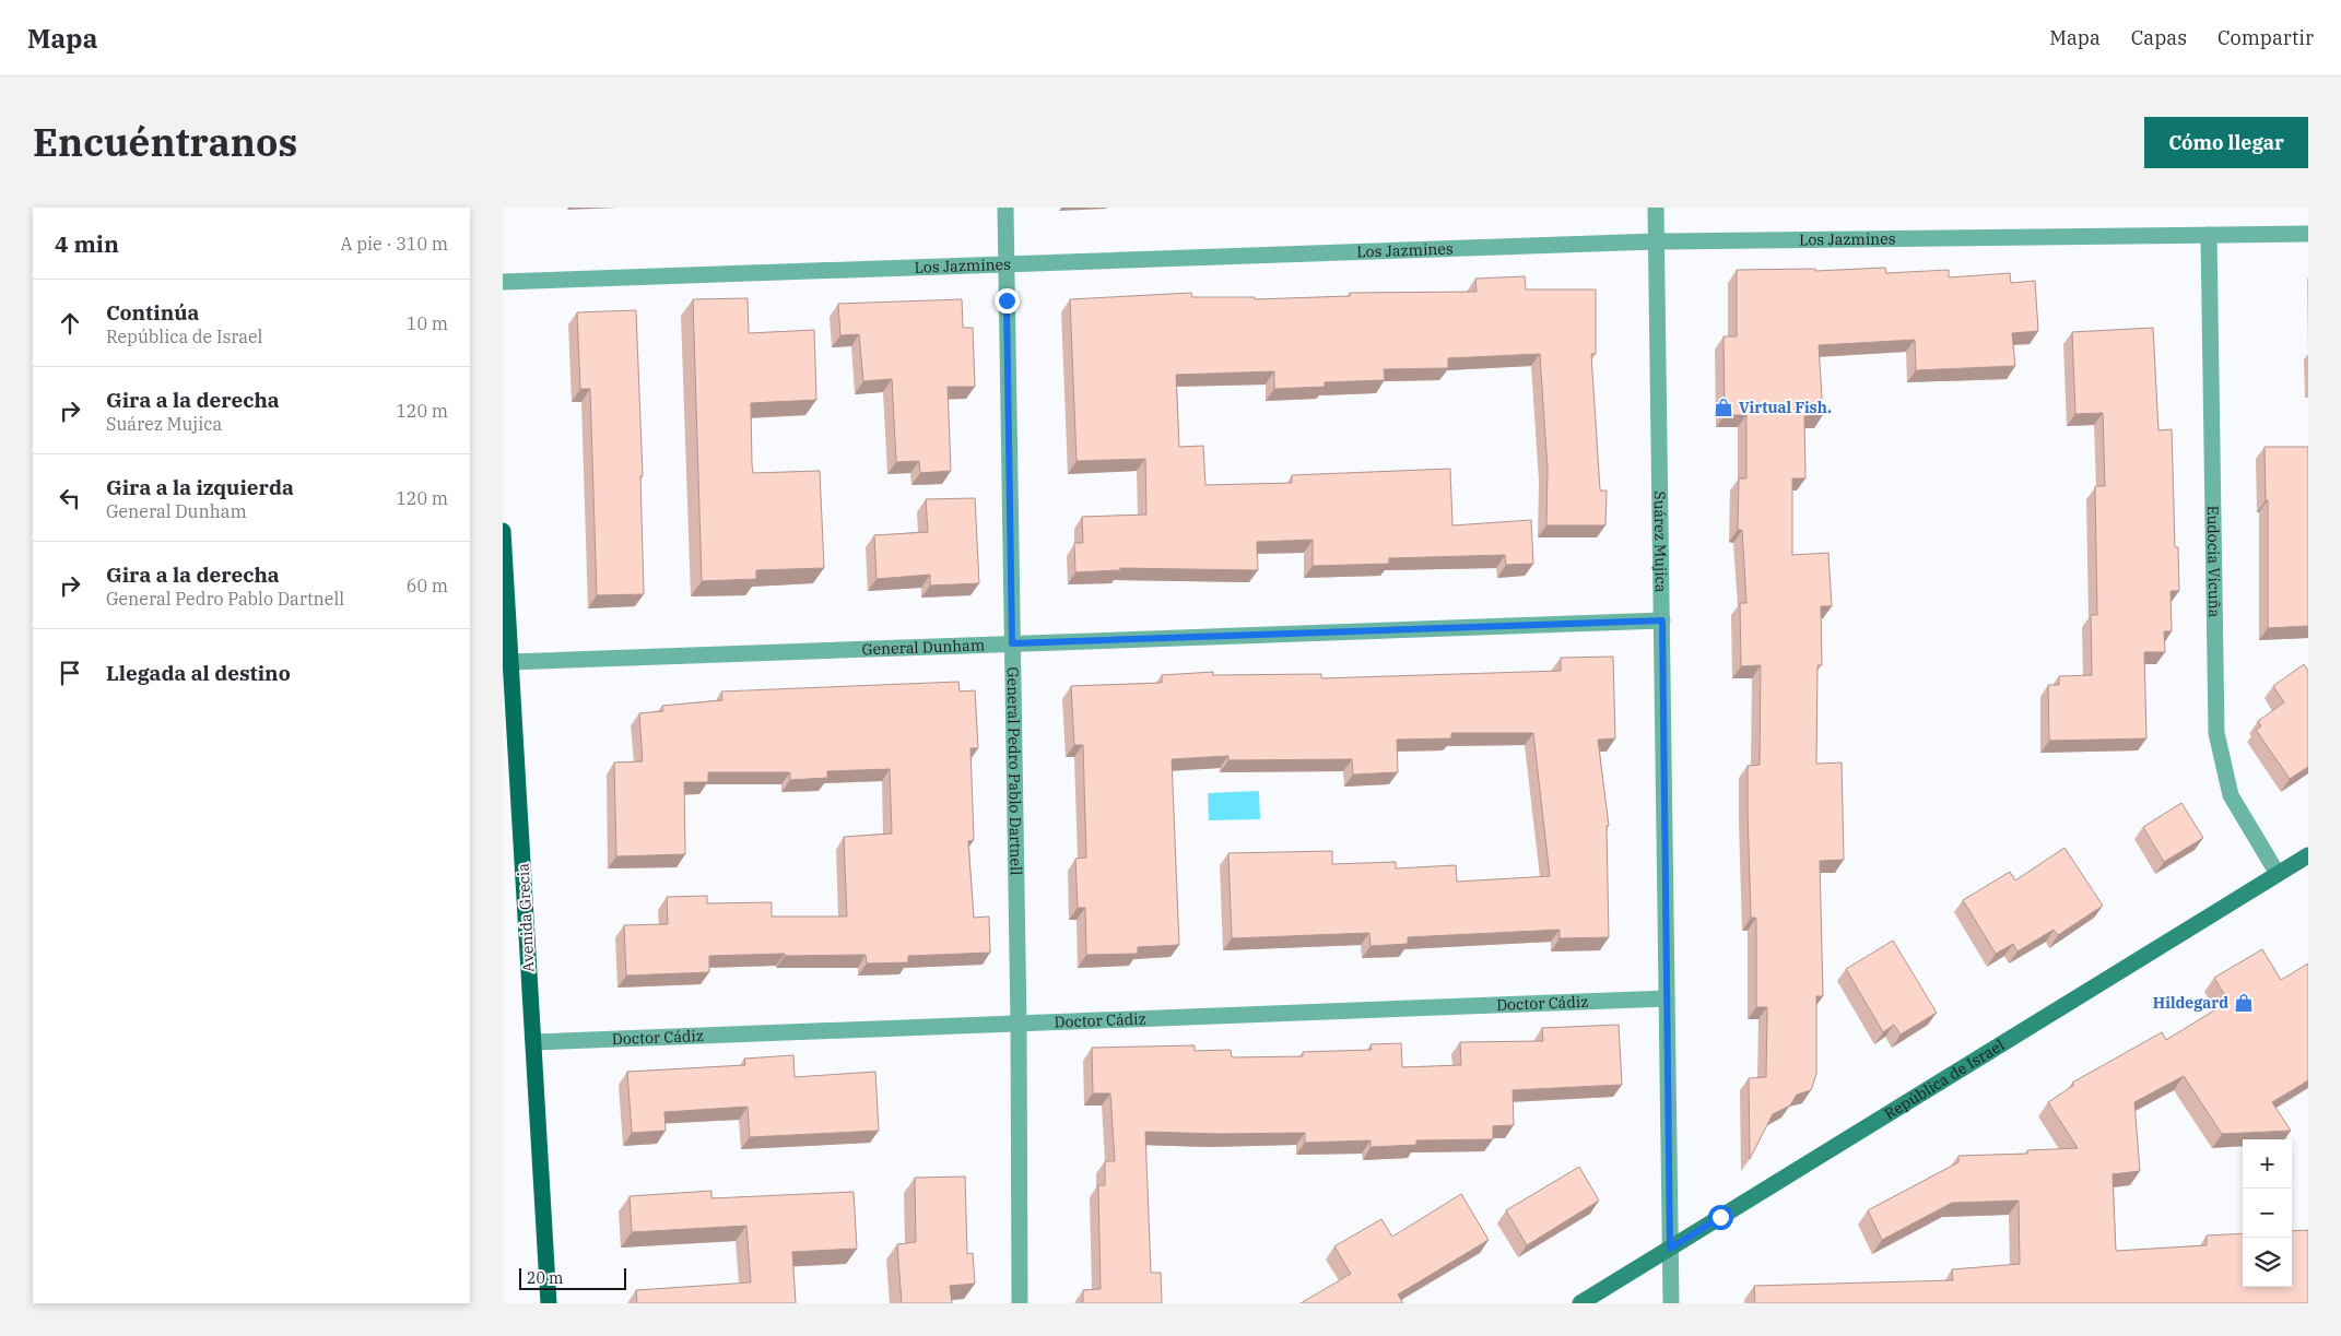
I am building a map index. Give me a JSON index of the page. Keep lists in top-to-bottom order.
{
  "streets": {
    "main road": ["Avenida Grecia"],
    "street": [
      "Los Jazmines",
      "Suárez Mujica",
      "Eudocia Vicuña",
      "General Dunham",
      "General Pedro Pablo Dartnell",
      "Doctor Cádiz",
      "República de Israel"
    ]
  },
  "crossings": [
    ["Los Jazmines", "Suárez Mujica"],
    ["Los Jazmines", "Eudocia Vicuña"],
    ["Los Jazmines", "General Pedro Pablo Dartnell"],
    ["Suárez Mujica", "General Dunham"],
    ["Suárez Mujica", "Doctor Cádiz"],
    ["Suárez Mujica", "República de Israel"],
    ["Eudocia Vicuña", "República de Israel"],
    ["General Dunham", "General Pedro Pablo Dartnell"],
    ["General Dunham", "Avenida Grecia"],
    ["General Pedro Pablo Dartnell", "Doctor Cádiz"],
    ["Avenida Grecia", "Doctor Cádiz"]
  ],
  "places": {
    "shop": ["Virtual Fish.", "Hildegard"]
  },
  "scale_bar": "20 m",
  "page": {
    "header": "Mapa",
    "nav": ["Mapa", "Capas", "Compartir"],
    "title": "Encuéntranos",
    "buttons": "Cómo llegar",
    "heading": ["4 min", "A pie · 310 m"],
    "list": [
      ["Continúa", "República de Israel", "10 m"],
      ["Gira a la derecha", "Suárez Mujica", "120 m"],
      ["Gira a la izquierda", "General Dunham", "120 m"],
      ["Gira a la derecha", "General Pedro Pablo Dartnell", "60 m"],
      "Llegada al destino"
    ],
    "map_buttons": ["+", "−"],
    "scale": "20 m"
  }
}
